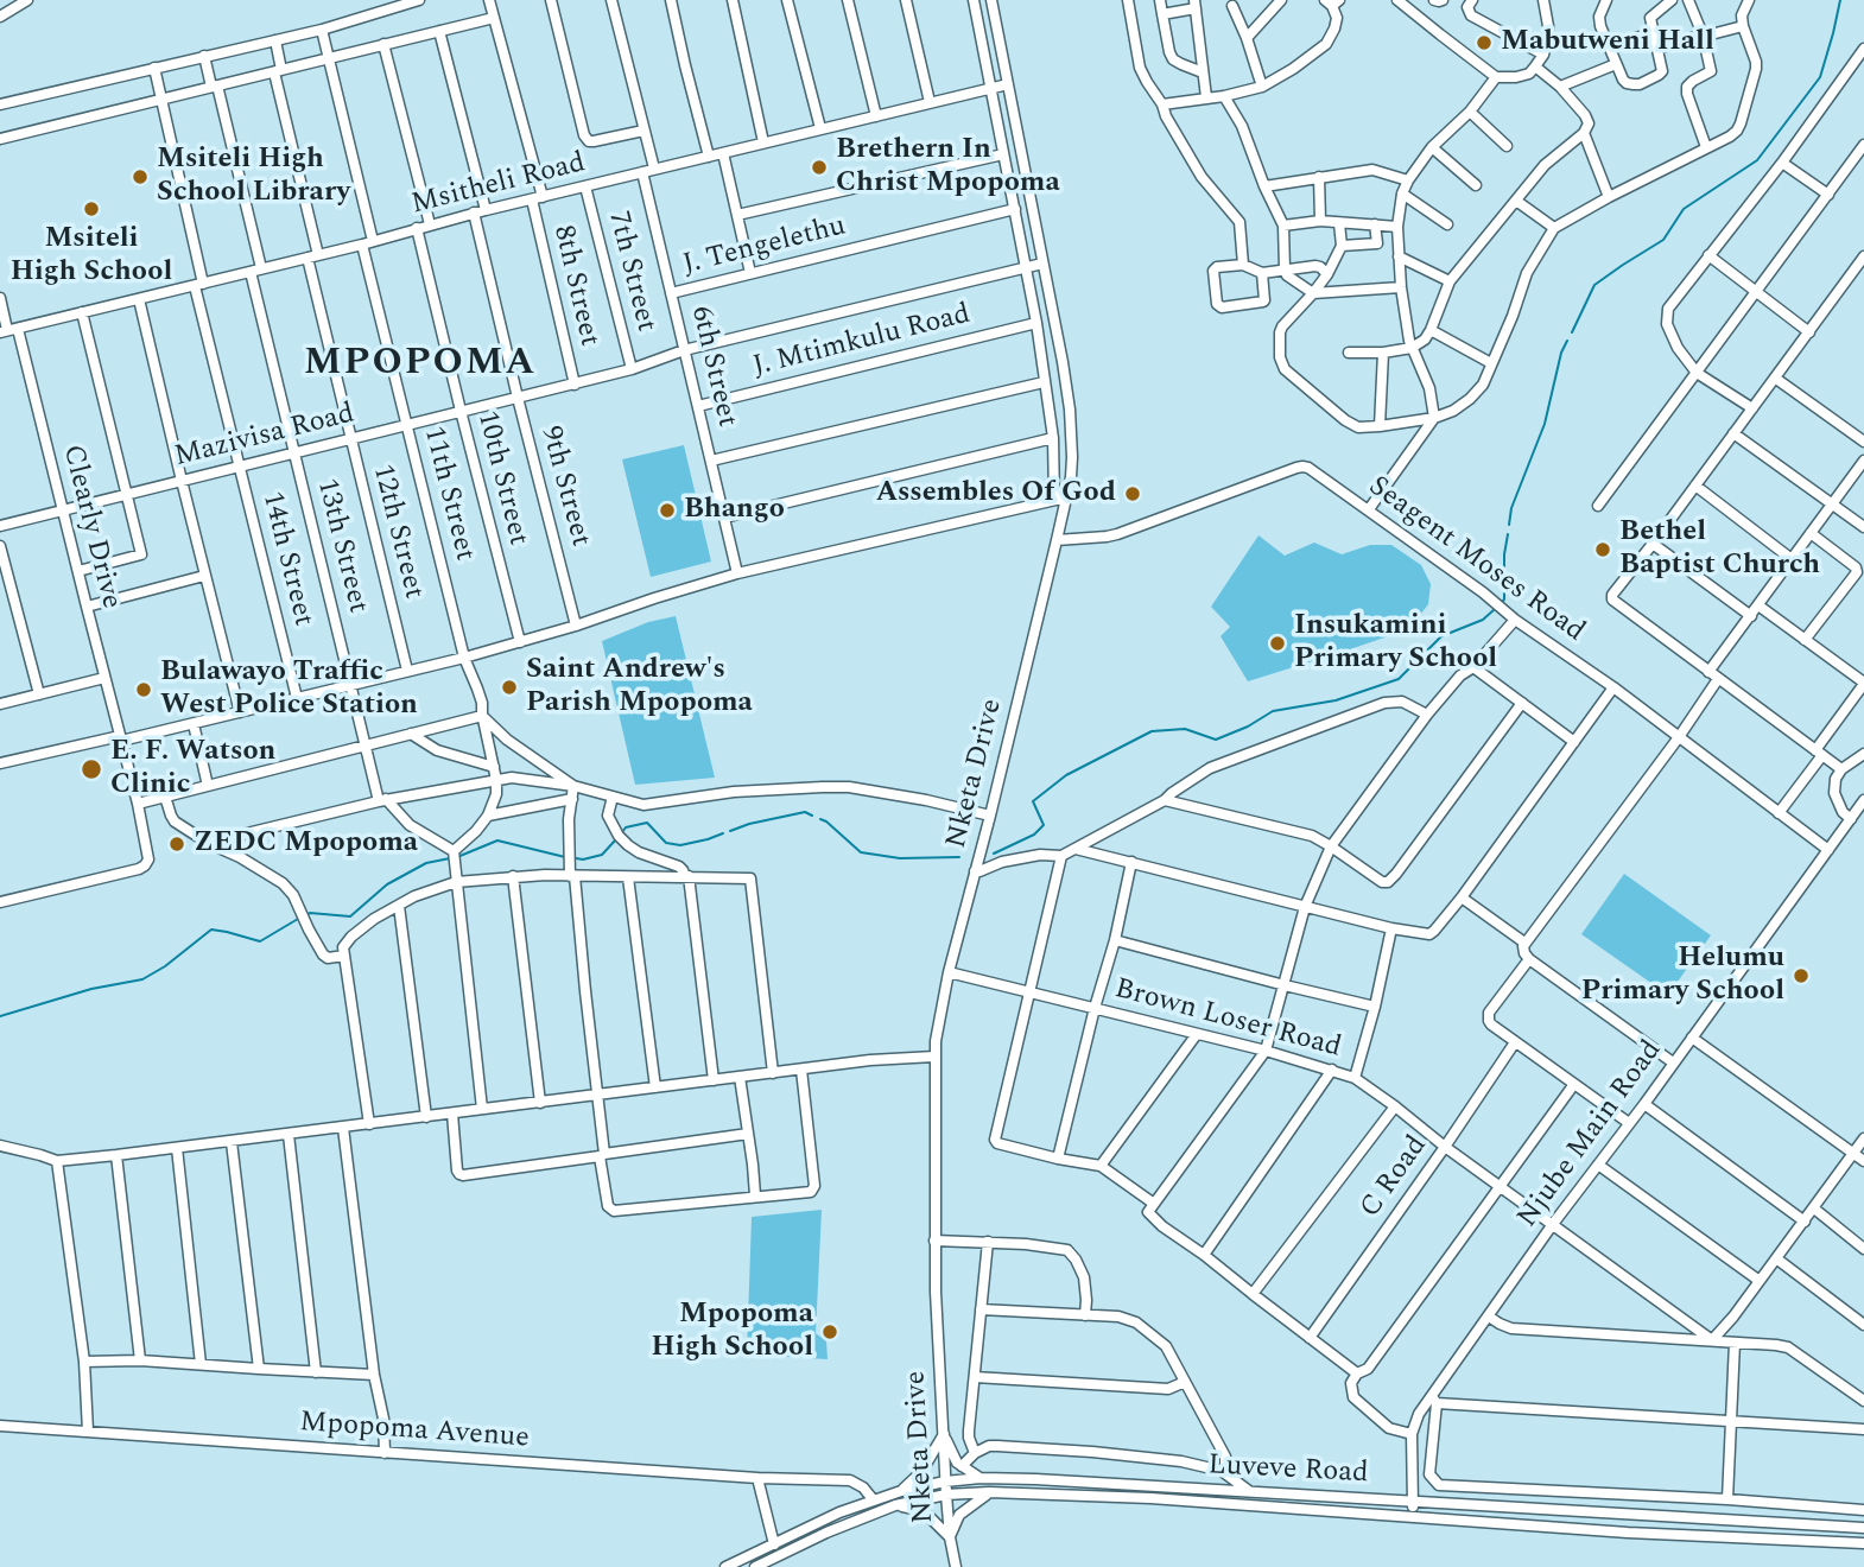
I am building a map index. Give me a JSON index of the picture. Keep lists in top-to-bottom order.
{
  "streets": {
    "street": [
      "Msitheli Road",
      "J. Tengelethu",
      "7th Street",
      "8th Street",
      "J. Mtimkulu Road",
      "6th Street",
      "Mazivisa Road",
      "10th Street",
      "9th Street",
      "11th Street",
      "Clearly Drive",
      "12th Street",
      "13th Street",
      "14th Street",
      "Seagent Moses Road",
      "Nketa Drive",
      "Brown Loser Road",
      "Njube Main Road",
      "C Road",
      "Mpopoma Avenue",
      "Luveve Road"
    ]
  },
  "crossings": [
    ["Msitheli Road", "7th Street"],
    ["Msitheli Road", "8th Street"],
    ["Msitheli Road", "6th Street"],
    ["Msitheli Road", "10th Street"],
    ["Msitheli Road", "9th Street"],
    ["Msitheli Road", "11th Street"],
    ["Msitheli Road", "Clearly Drive"],
    ["Msitheli Road", "12th Street"],
    ["Msitheli Road", "13th Street"],
    ["Msitheli Road", "14th Street"],
    ["Msitheli Road", "Nketa Drive"],
    ["J. Tengelethu", "6th Street"],
    ["7th Street", "Mazivisa Road"],
    ["8th Street", "Mazivisa Road"],
    ["J. Mtimkulu Road", "6th Street"],
    ["6th Street", "Mazivisa Road"],
    ["Mazivisa Road", "10th Street"],
    ["Mazivisa Road", "9th Street"],
    ["Mazivisa Road", "11th Street"],
    ["Mazivisa Road", "Clearly Drive"],
    ["Mazivisa Road", "12th Street"],
    ["Mazivisa Road", "13th Street"],
    ["Mazivisa Road", "14th Street"],
    ["Mazivisa Road", "Nketa Drive"],
    ["Seagent Moses Road", "Nketa Drive"],
    ["Seagent Moses Road", "Njube Main Road"],
    ["Nketa Drive", "Brown Loser Road"],
    ["Nketa Drive", "Luveve Road"],
    ["Brown Loser Road", "Njube Main Road"],
    ["Brown Loser Road", "C Road"],
    ["Njube Main Road", "Luveve Road"],
    ["Mpopoma Avenue", "Luveve Road"]
  ],
  "districts": ["MPOPOMA"],
  "places": [
    "Mabutweni Hall",
    "Brethern In Christ Mpopoma",
    "Msiteli High School Library",
    "Msiteli High School",
    "Assembles Of God",
    "Bhango",
    "Bethel Baptist Church",
    "Insukamini Primary School",
    "Saint Andrew's Parish Mpopoma",
    "Bulawayo Traffic West Police Station",
    "E. F. Watson Clinic",
    "ZEDC Mpopoma",
    "Helumu Primary School",
    "Mpopoma High School"
  ]
}
